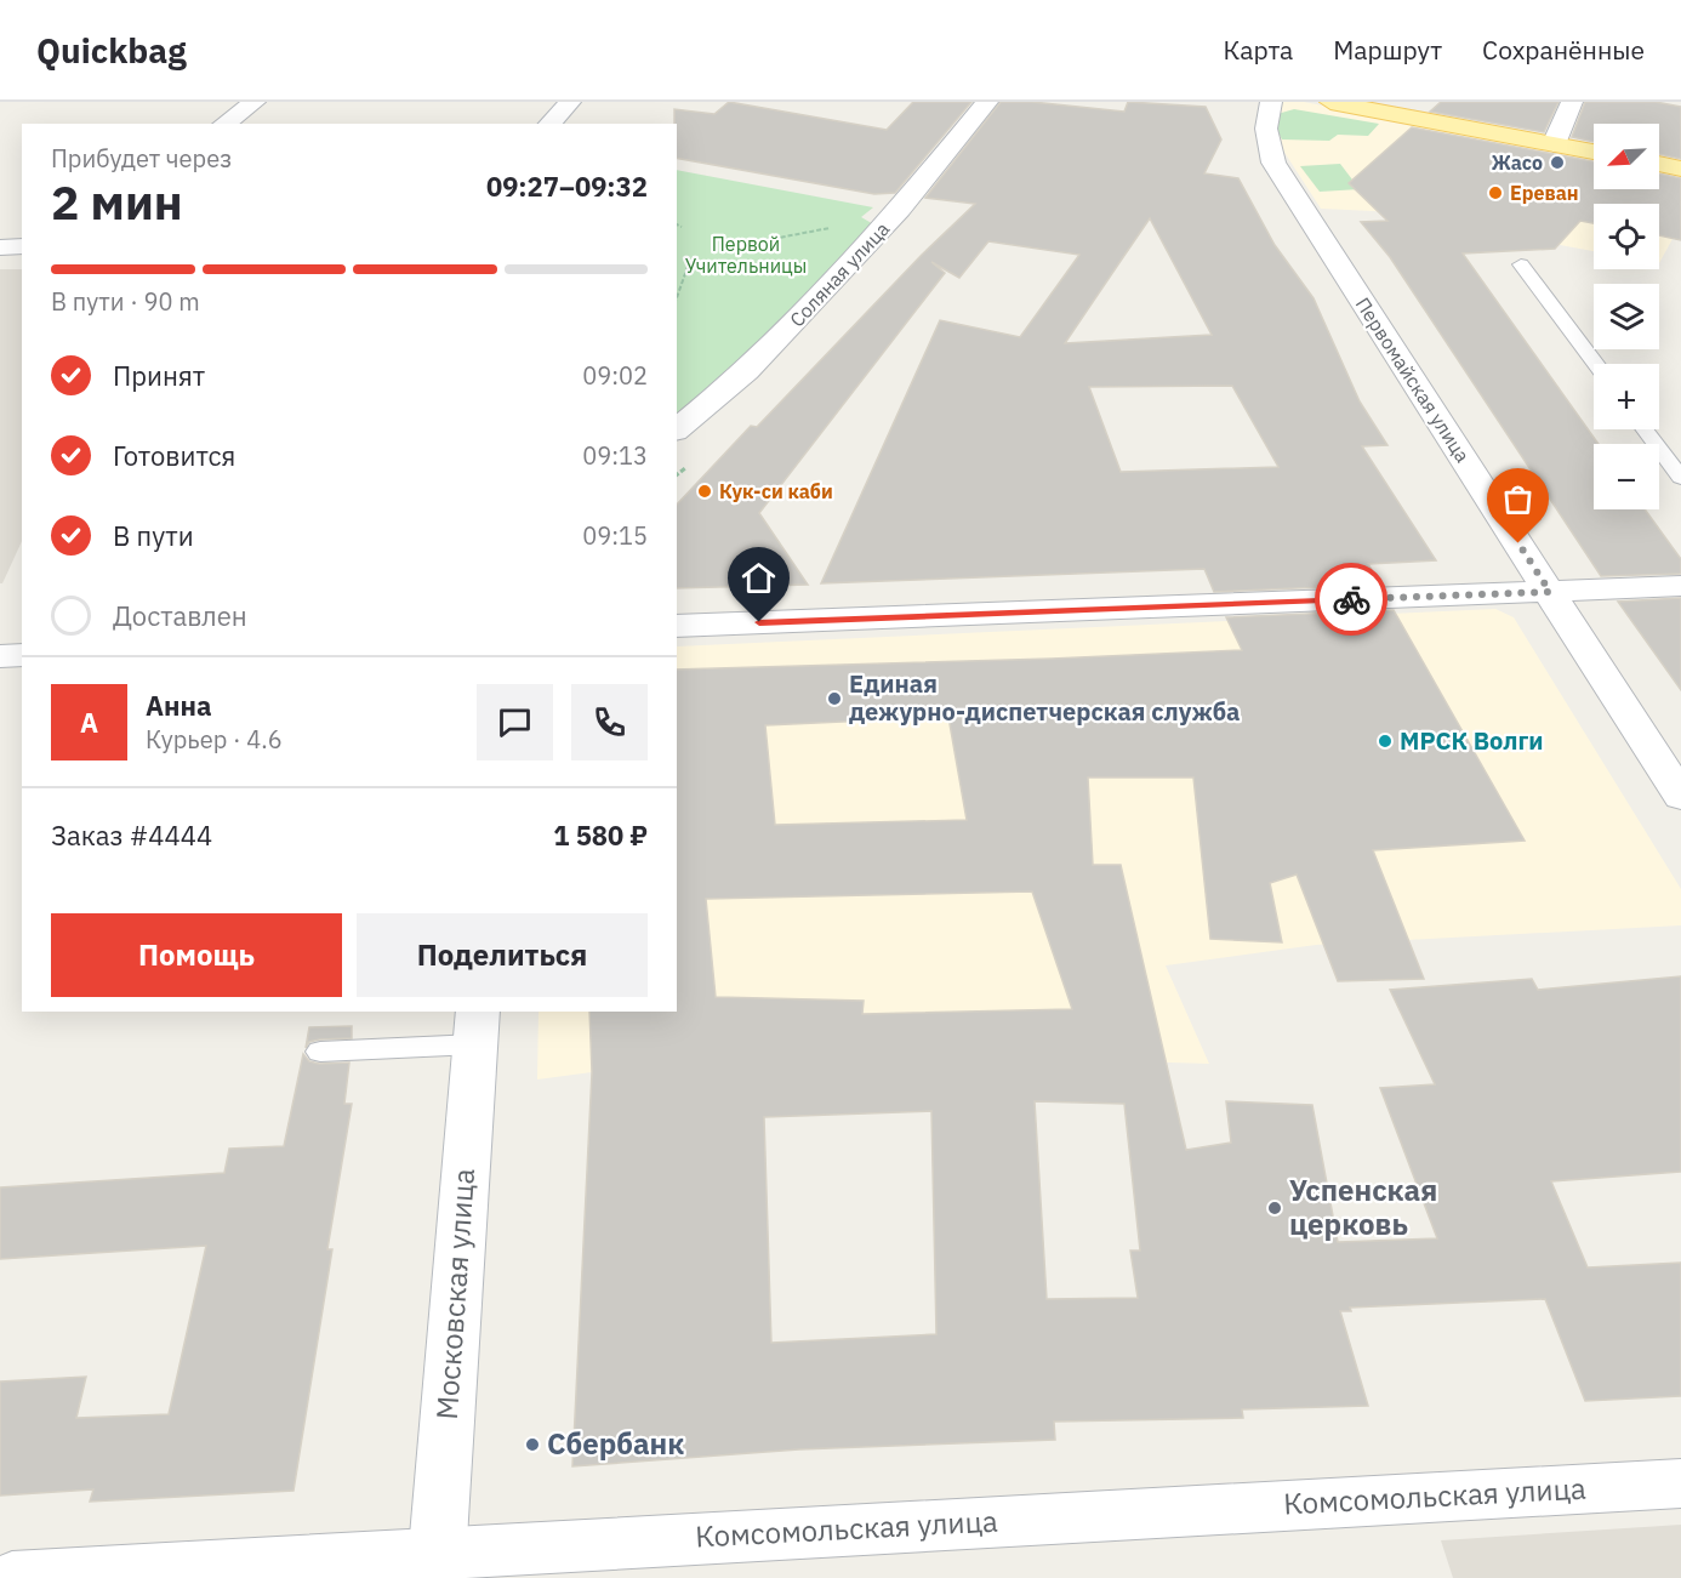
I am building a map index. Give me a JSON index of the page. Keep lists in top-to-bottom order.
{
  "streets": {
    "street": [
      "Соляная улица",
      "Первомайская улица",
      "Московская улица",
      "Комсомольская улица"
    ]
  },
  "crossings": [
    ["Московская улица", "Комсомольская улица"]
  ],
  "parks": ["Первой Учительницы"],
  "places": [
    "Жасо",
    "Ереван",
    "Кук-си каби",
    "Единая дежурно-диспетчерская служба",
    "МРСК Волги",
    "Успенская церковь",
    "Сбербанк"
  ],
  "north": "bottom left",
  "page": {
    "header": "Quickbag",
    "nav": ["Карта", "Маршрут", "Сохранённые"],
    "map_buttons": ["+", "−"],
    "heading": ["2 мин", "Прибудет через", "09:27–09:32"],
    "panel": [
      "Анна",
      "Курьер · 4.6",
      "Заказ #4444",
      "1 580 ₽"
    ],
    "bar": "В пути · 90 m",
    "list": [
      ["Принят", "09:02"],
      ["Готовится", "09:13"],
      ["В пути", "09:15"],
      "Доставлен"
    ],
    "round": "А",
    "buttons": ["Помощь", "Поделиться"]
  }
}
